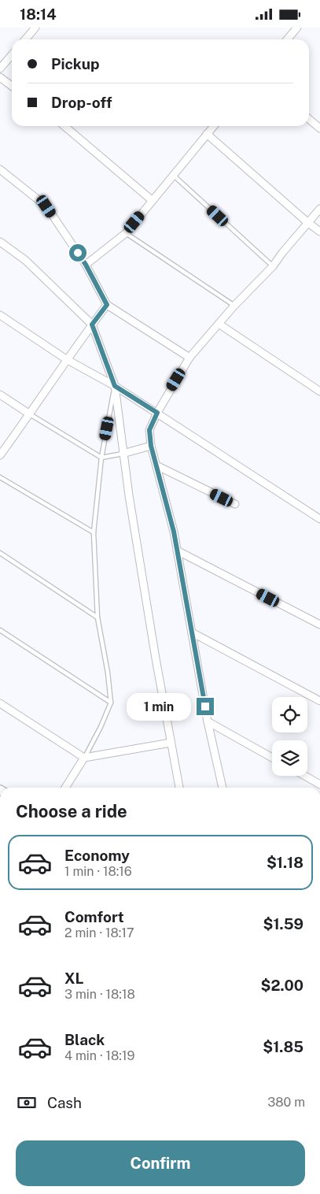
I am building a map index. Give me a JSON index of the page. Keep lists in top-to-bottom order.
{
  "page": {
    "status": "18:14",
    "banner": ["Pickup", "Drop-off"],
    "bubble": "1 min",
    "heading": "Choose a ride",
    "list": [
      {
        "name": "Economy",
        "note": "1 min · 18:16",
        "value": "$1.18"
      },
      {
        "name": "Comfort",
        "note": "2 min · 18:17",
        "value": "$1.59"
      },
      {
        "name": "XL",
        "note": "3 min · 18:18",
        "value": "$2.00"
      },
      {
        "name": "Black",
        "note": "4 min · 18:19",
        "value": "$1.85"
      }
    ],
    "pay": ["Cash", "380 m"],
    "buttons": "Confirm"
  }
}
